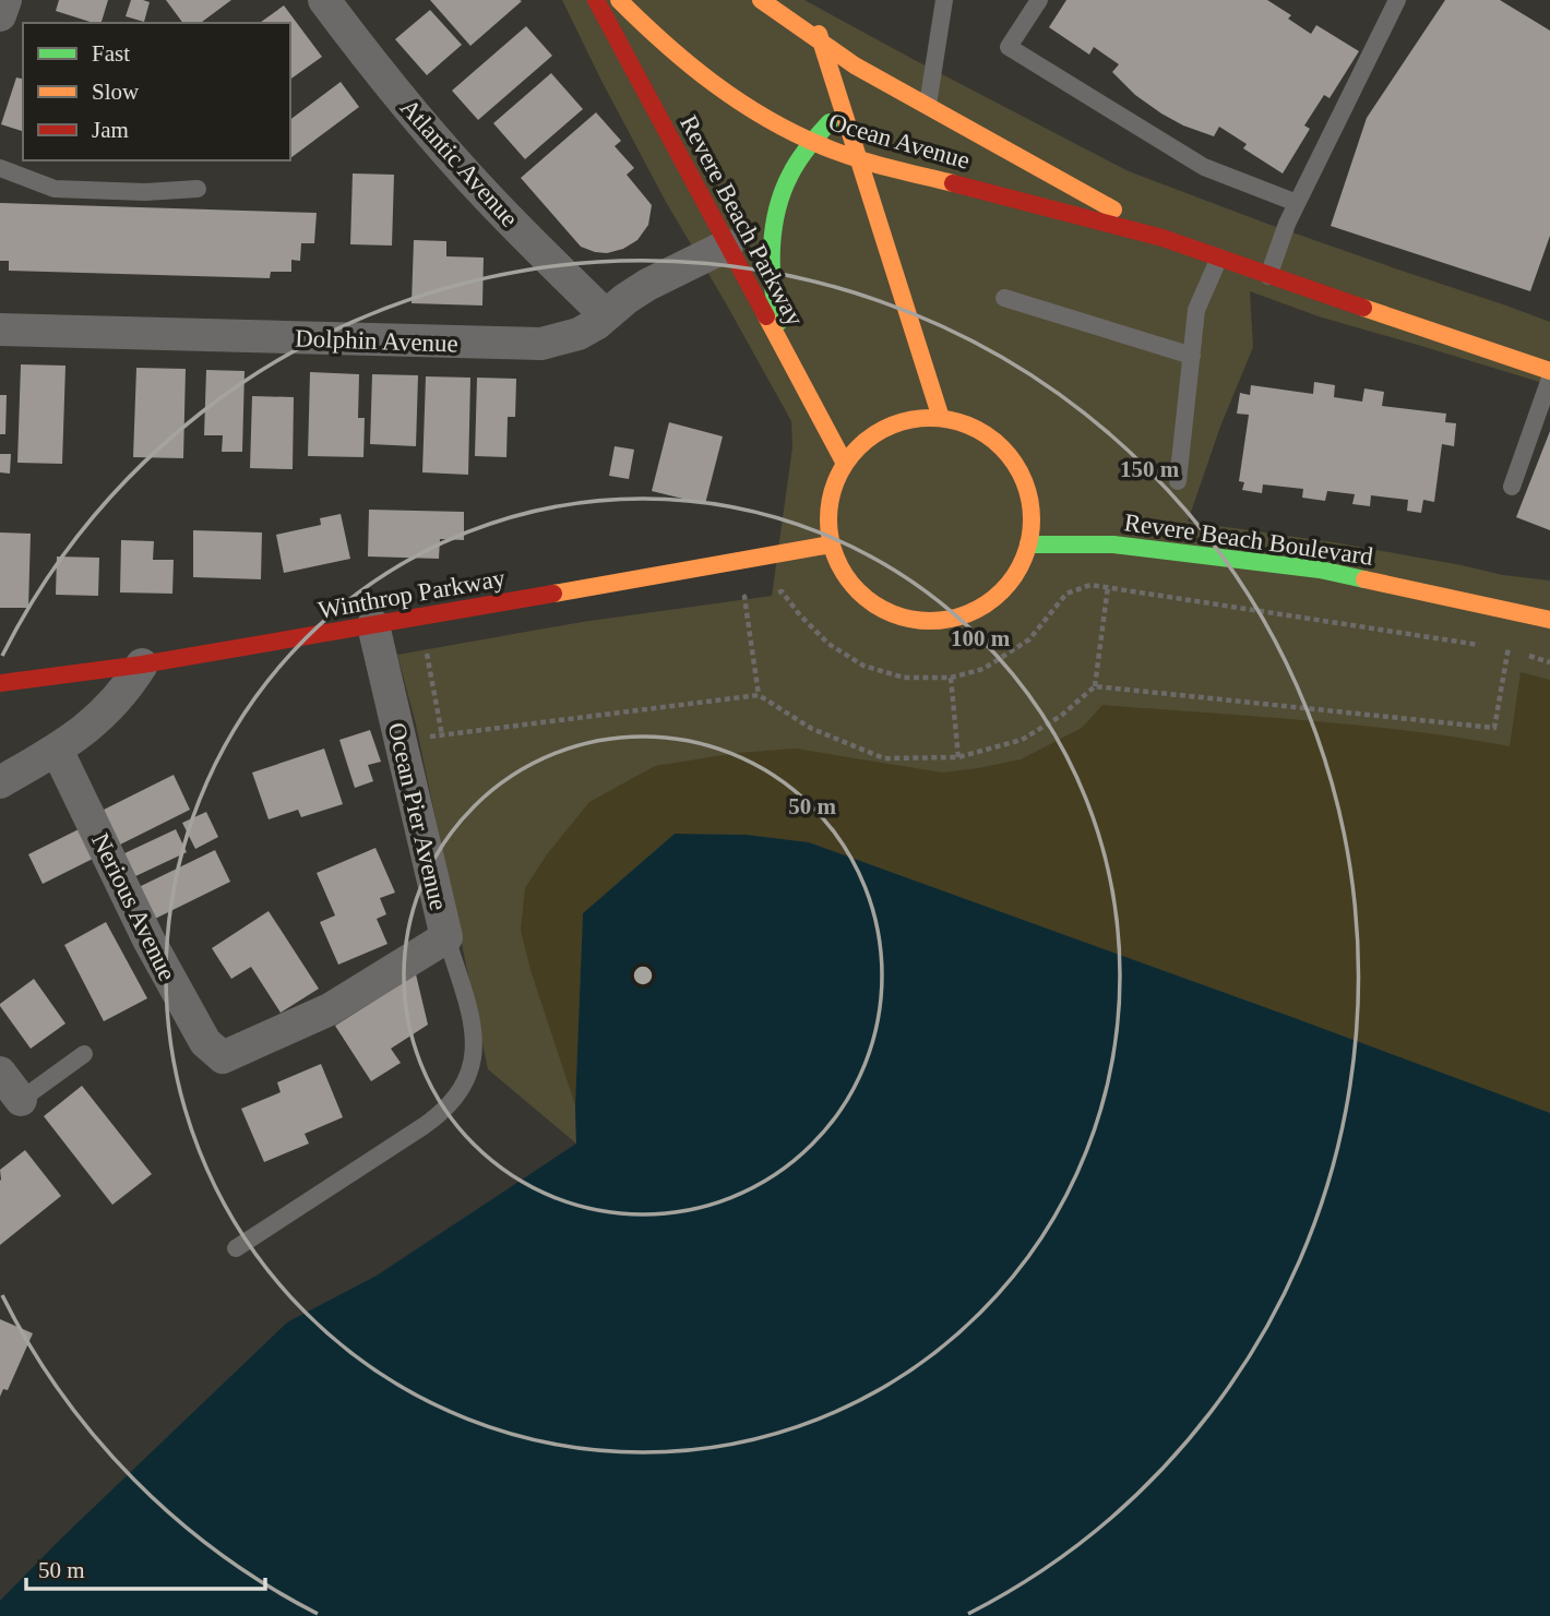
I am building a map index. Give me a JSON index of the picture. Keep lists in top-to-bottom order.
{
  "streets": {
    "main road": [
      "Ocean Avenue",
      "Revere Beach Parkway",
      "Revere Beach Boulevard",
      "Winthrop Parkway"
    ],
    "street": [
      "Atlantic Avenue",
      "Dolphin Avenue",
      "Ocean Pier Avenue",
      "Nerious Avenue"
    ]
  },
  "crossings": [
    ["Atlantic Avenue", "Dolphin Avenue"],
    ["Revere Beach Parkway", "Dolphin Avenue"],
    ["Revere Beach Parkway", "Revere Beach Boulevard"],
    ["Revere Beach Parkway", "Winthrop Parkway"],
    ["Revere Beach Boulevard", "Winthrop Parkway"],
    ["Winthrop Parkway", "Ocean Pier Avenue"],
    ["Ocean Pier Avenue", "Nerious Avenue"]
  ],
  "legend": ["Fast", "Slow", "Jam"],
  "scale_bar": "50 m",
  "rings": ["150 m", "100 m", "50 m"]
}
